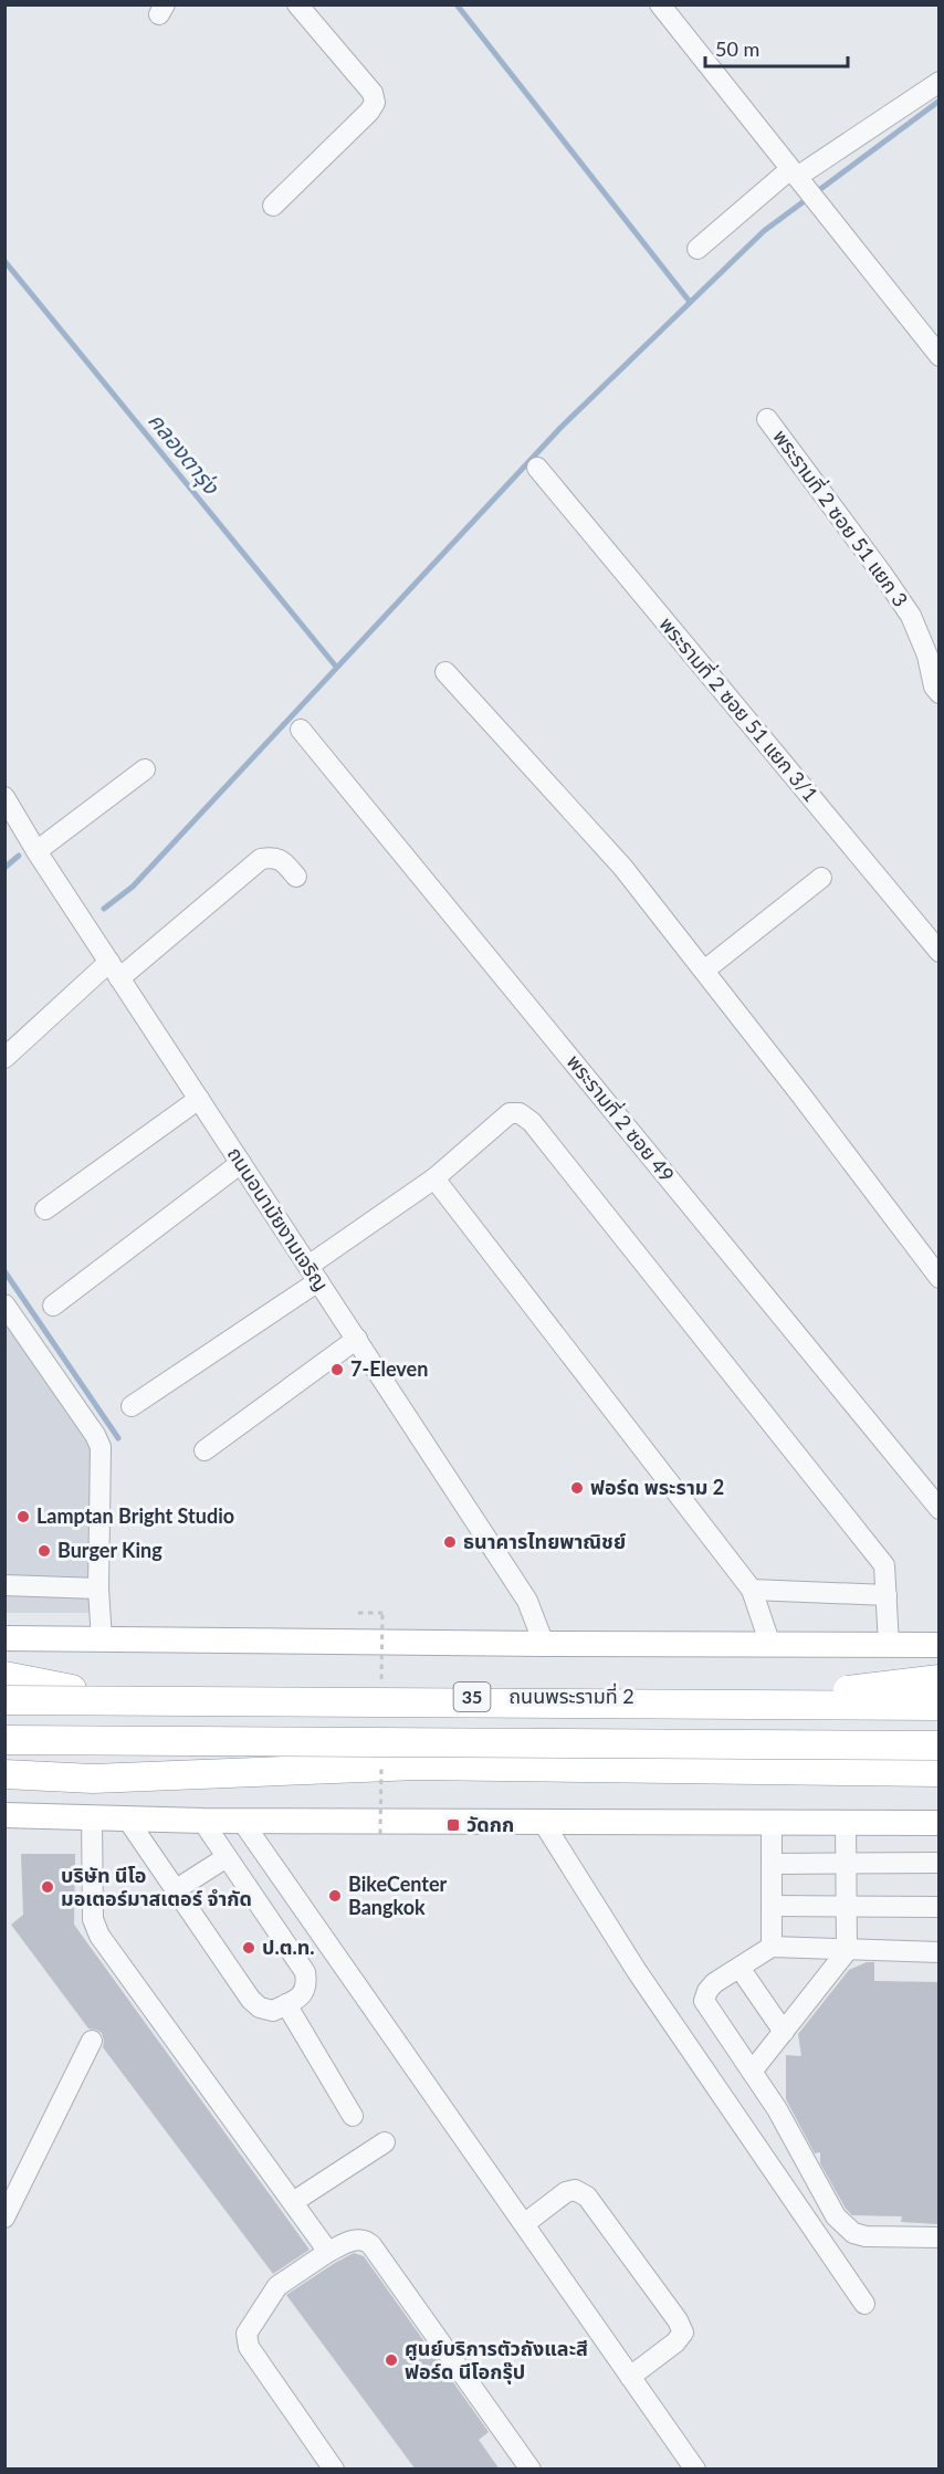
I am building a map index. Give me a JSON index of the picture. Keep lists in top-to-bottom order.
{
  "streets": {
    "highway": ["35", "ถนนพระรามที่ 2"],
    "street": [
      "พระรามที่ 2 ซอย 51 แยก 3",
      "พระรามที่ 2 ซอย 51 แยก 3/1",
      "พระรามที่ 2 ซอย 49",
      "ถนนอนามัยงามเจริญ"
    ]
  },
  "water": ["คลองตารุ่ง"],
  "places": {
    "other": [
      "7-Eleven",
      "ฟอร์ด พระราม 2",
      "Lamptan Bright Studio",
      "ธนาคารไทยพาณิชย์",
      "Burger King",
      "บริษัท นีโอ มอเตอร์มาสเตอร์ จำกัด",
      "BikeCenter Bangkok",
      "ป.ต.ท.",
      "ศูนย์บริการตัวถังและสี ฟอร์ด นีโอกรุ๊ป"
    ],
    "transit": ["วัดกก"]
  },
  "scale_bar": "50 m"
}
